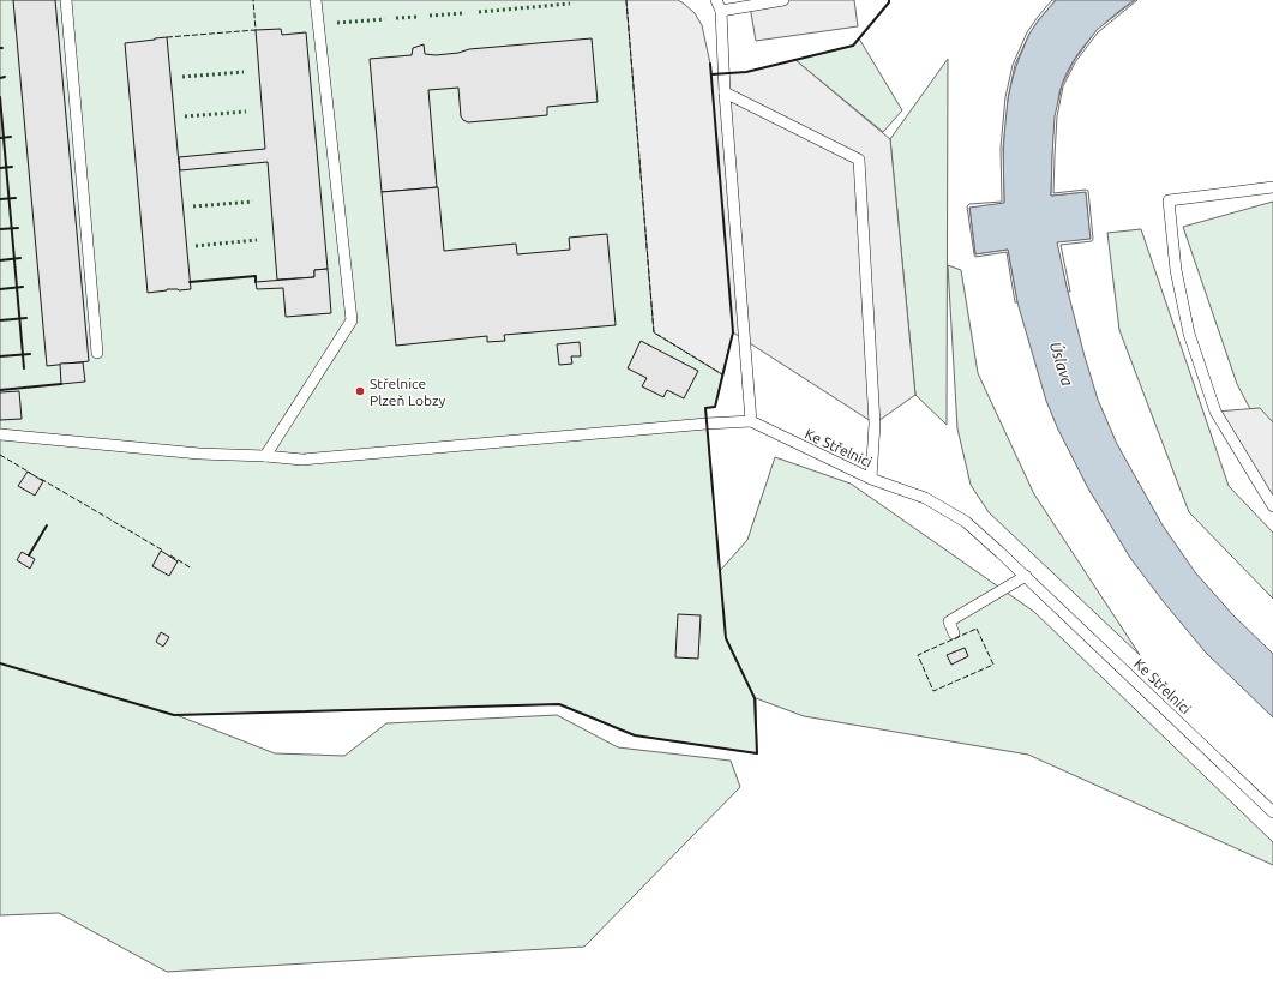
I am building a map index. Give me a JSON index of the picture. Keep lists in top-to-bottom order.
{
  "streets": {
    "lane": ["Ke Střelnici"]
  },
  "water": ["Úslava"],
  "places": ["Střelnice Plzeň Lobzy"]
}
